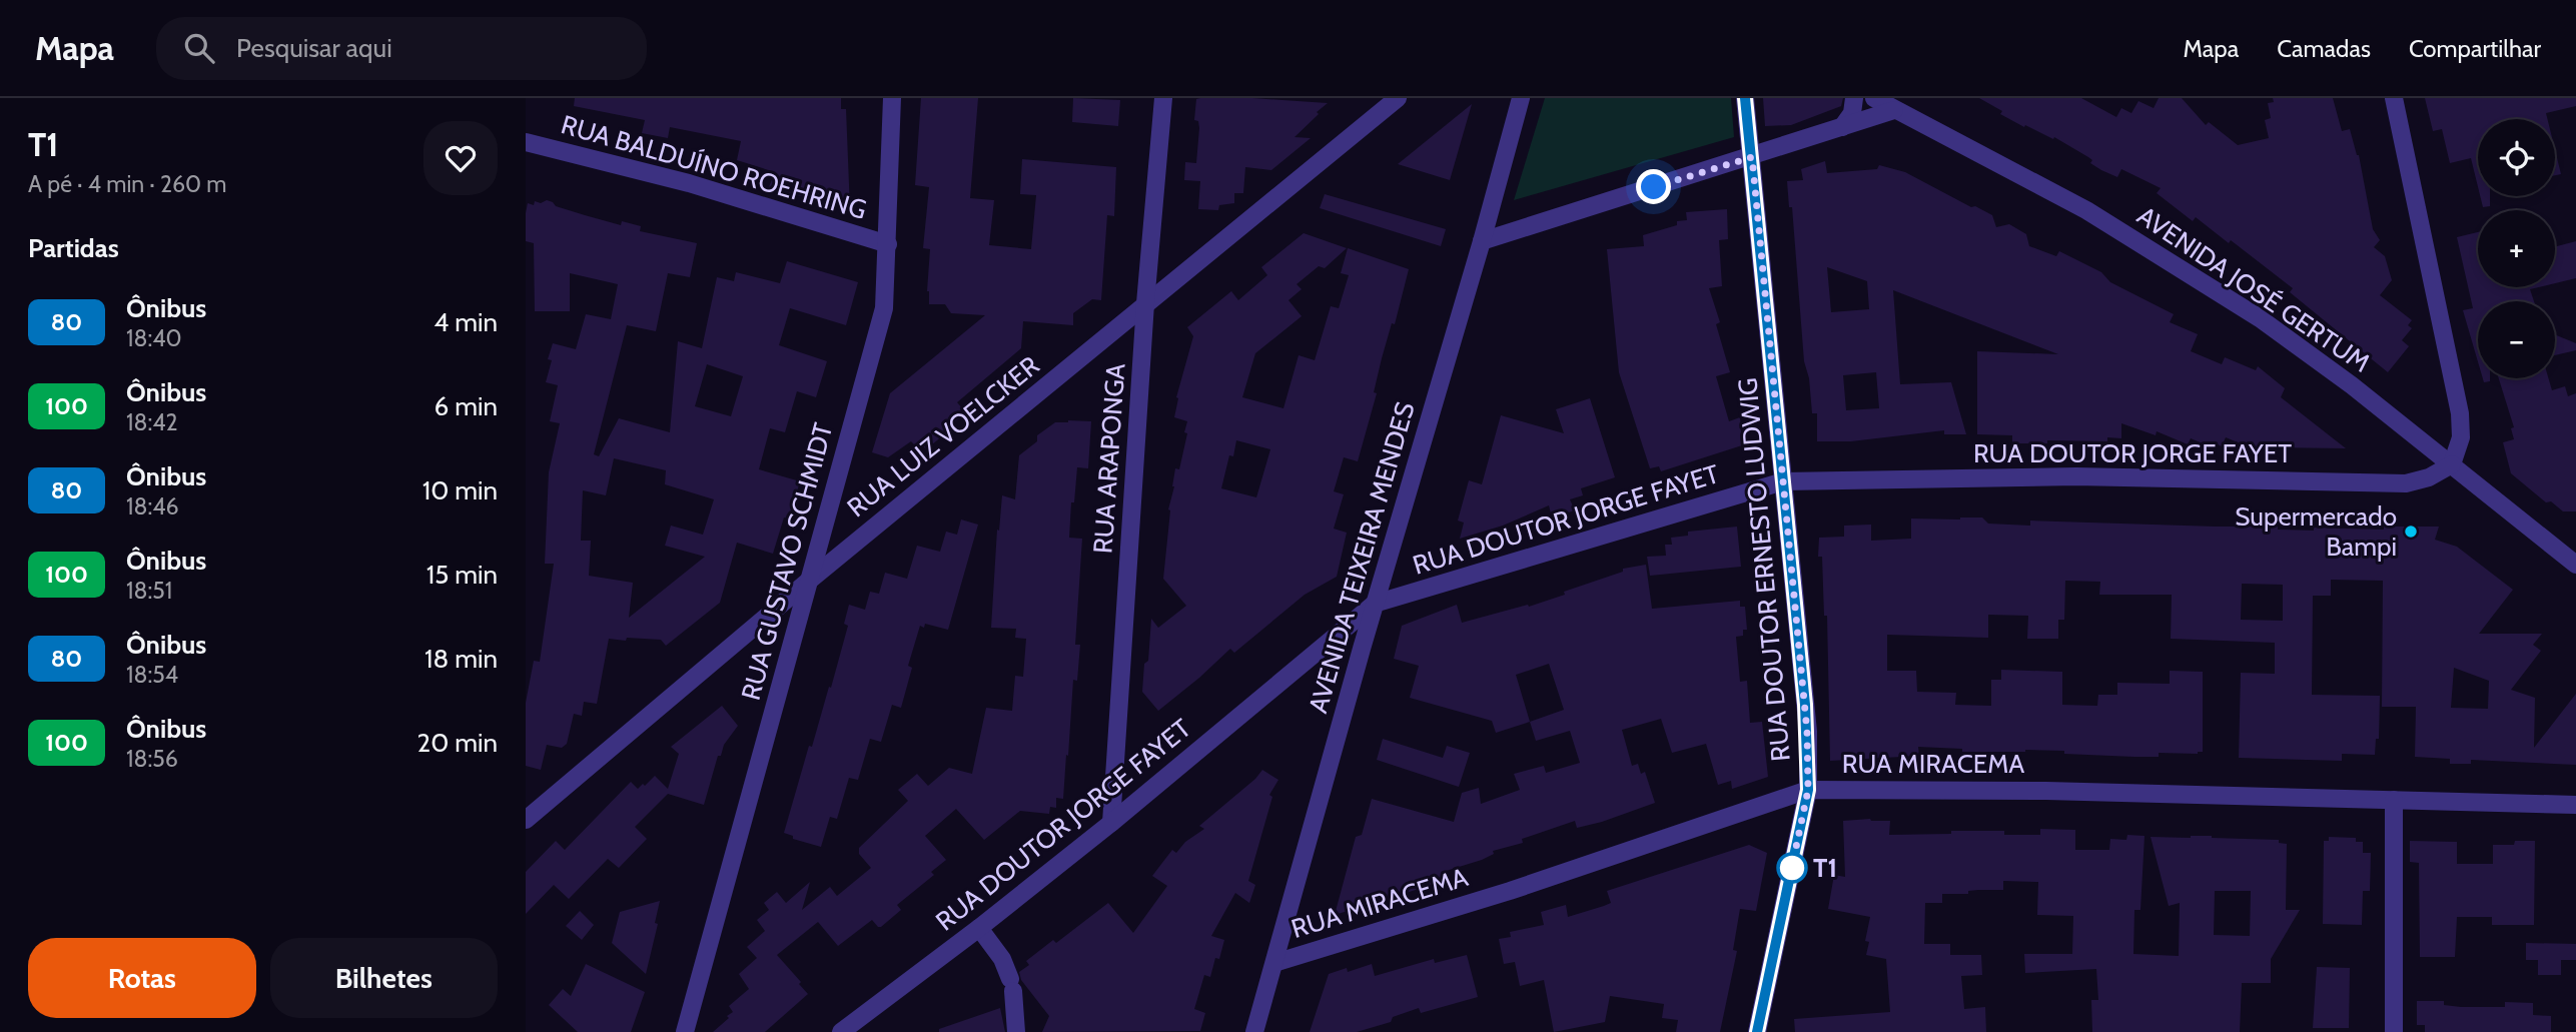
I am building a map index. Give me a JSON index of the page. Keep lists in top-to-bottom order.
{
  "streets": {
    "street": [
      "RUA BALDUÍNO ROEHRING",
      "AVENIDA JOSÉ GERTUM",
      "RUA LUIZ VOELCKER",
      "RUA DOUTOR JORGE FAYET",
      "RUA ARAPONGA",
      "AVENIDA TEIXEIRA MENDES",
      "RUA GUSTAVO SCHMIDT",
      "RUA DOUTOR ERNESTO LUDWIG",
      "RUA MIRACEMA"
    ]
  },
  "crossings": [
    ["RUA BALDUÍNO ROEHRING", "RUA GUSTAVO SCHMIDT"],
    ["AVENIDA JOSÉ GERTUM", "RUA DOUTOR JORGE FAYET"],
    ["RUA LUIZ VOELCKER", "RUA ARAPONGA"],
    ["RUA LUIZ VOELCKER", "RUA GUSTAVO SCHMIDT"],
    ["RUA DOUTOR JORGE FAYET", "RUA ARAPONGA"],
    ["RUA DOUTOR JORGE FAYET", "AVENIDA TEIXEIRA MENDES"],
    ["RUA DOUTOR JORGE FAYET", "RUA DOUTOR ERNESTO LUDWIG"],
    ["AVENIDA TEIXEIRA MENDES", "RUA MIRACEMA"],
    ["RUA DOUTOR ERNESTO LUDWIG", "RUA MIRACEMA"]
  ],
  "places": ["Supermercado Bampi", "T1"],
  "lines": ["bus line 80"],
  "page": {
    "header": "Mapa",
    "search": "Pesquisar aqui",
    "nav": ["Mapa", "Camadas", "Compartilhar"],
    "heading": [
      ["T1", "A pé · 4 min · 260 m"],
      "Partidas"
    ],
    "map_buttons": ["+", "−"],
    "list": [
      {
        "mark": "80",
        "name": "Ônibus",
        "note": "18:40",
        "value": "4 min"
      },
      {
        "mark": "100",
        "name": "Ônibus",
        "note": "18:42",
        "value": "6 min"
      },
      {
        "mark": "80",
        "name": "Ônibus",
        "note": "18:46",
        "value": "10 min"
      },
      {
        "mark": "100",
        "name": "Ônibus",
        "note": "18:51",
        "value": "15 min"
      },
      {
        "mark": "80",
        "name": "Ônibus",
        "note": "18:54",
        "value": "18 min"
      },
      {
        "mark": "100",
        "name": "Ônibus",
        "note": "18:56",
        "value": "20 min"
      }
    ],
    "buttons": ["Rotas", "Bilhetes"]
  }
}
